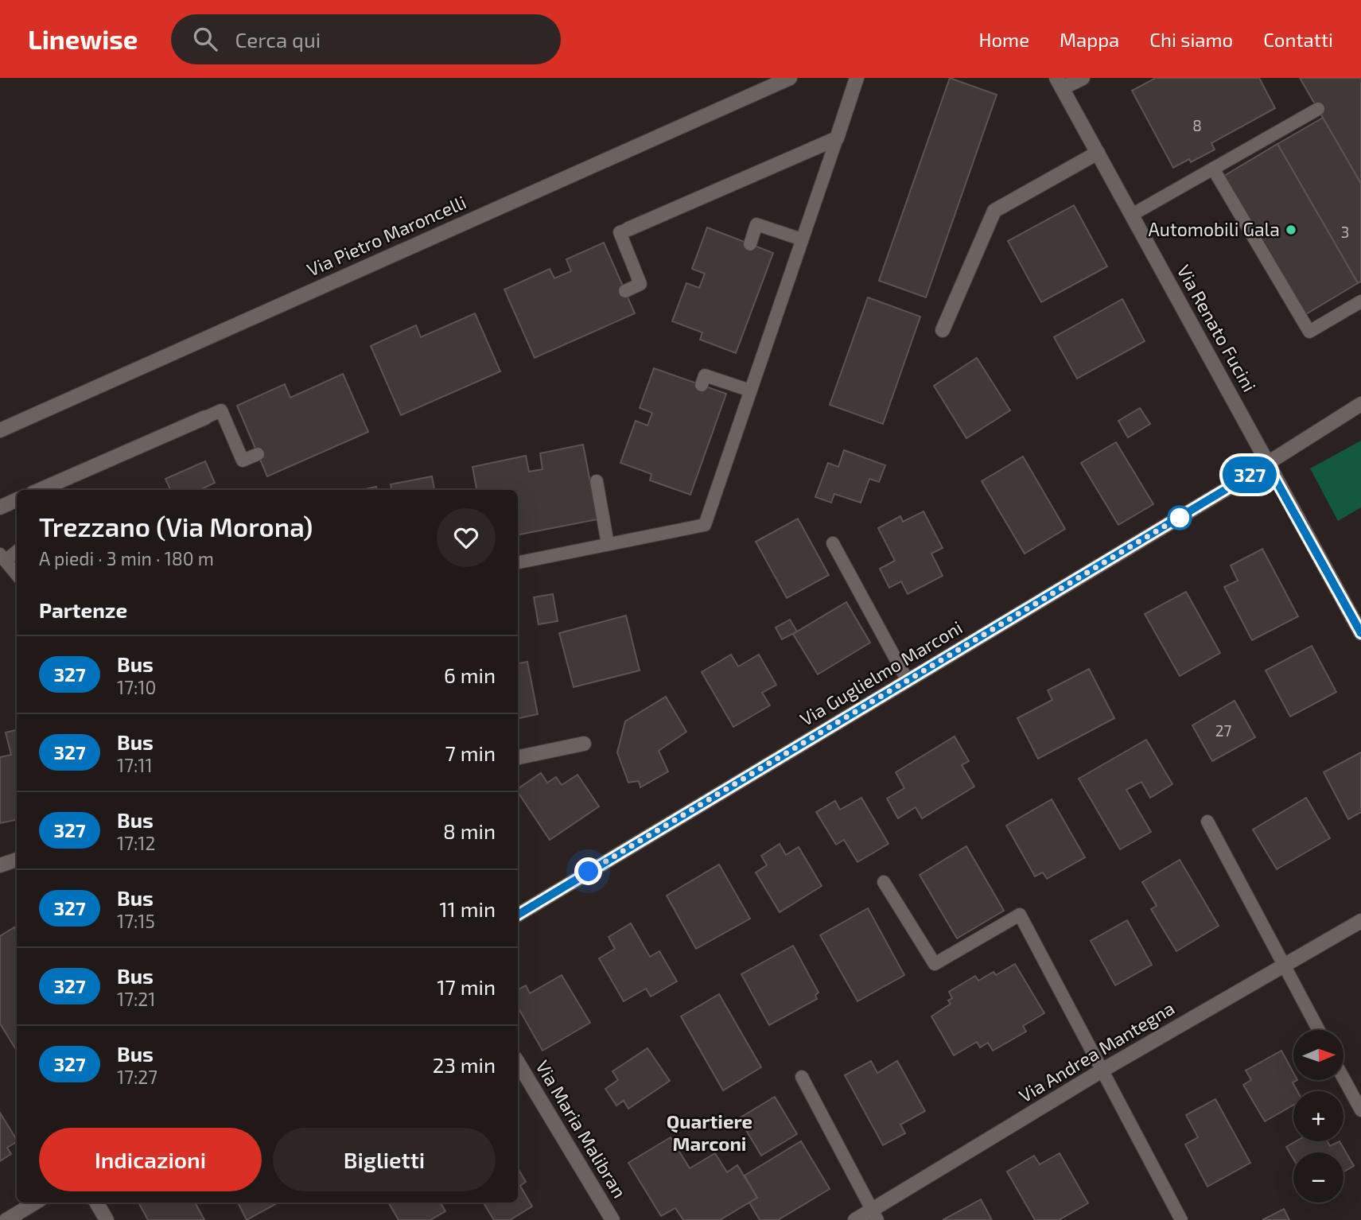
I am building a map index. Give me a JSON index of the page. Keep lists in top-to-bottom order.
{
  "streets": {
    "street": [
      "Via Pietro Maroncelli",
      "Via Renato Fucini",
      "Via Guglielmo Marconi",
      "Via Andrea Mantegna",
      "Via Maria Malibran"
    ]
  },
  "crossings": [
    ["Via Renato Fucini", "Via Guglielmo Marconi"]
  ],
  "districts": ["Quartiere Marconi"],
  "places": ["Automobili Gala"],
  "lines": ["bus line 327"],
  "house_numbers": ["8", "3", "27"],
  "north": "right",
  "page": {
    "header": "Linewise",
    "search": "Cerca qui",
    "nav": [
      "Home",
      "Mappa",
      "Chi siamo",
      "Contatti"
    ],
    "on_map": "327",
    "heading": [
      ["Trezzano (Via Morona)", "A piedi · 3 min · 180 m"],
      "Partenze"
    ],
    "list": [
      {
        "mark": "327",
        "name": "Bus",
        "note": "17:10",
        "value": "6 min"
      },
      {
        "mark": "327",
        "name": "Bus",
        "note": "17:11",
        "value": "7 min"
      },
      {
        "mark": "327",
        "name": "Bus",
        "note": "17:12",
        "value": "8 min"
      },
      {
        "mark": "327",
        "name": "Bus",
        "note": "17:15",
        "value": "11 min"
      },
      {
        "mark": "327",
        "name": "Bus",
        "note": "17:21",
        "value": "17 min"
      },
      {
        "mark": "327",
        "name": "Bus",
        "note": "17:27",
        "value": "23 min"
      }
    ],
    "map_buttons": ["+", "−"],
    "buttons": ["Indicazioni", "Biglietti"]
  }
}
